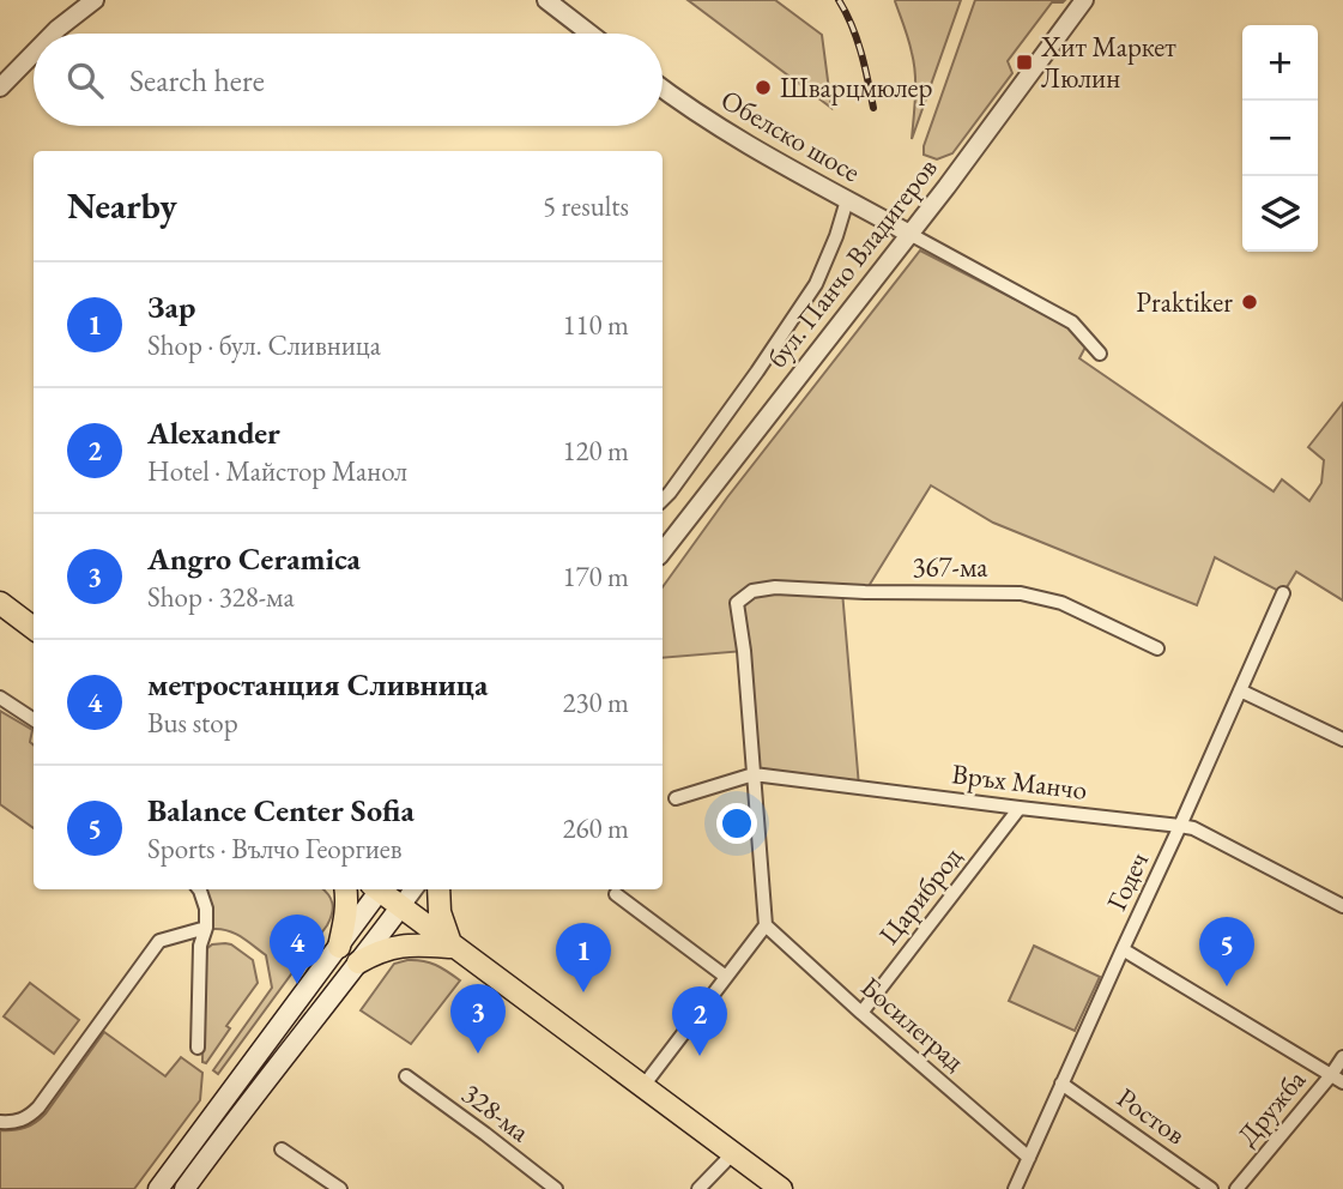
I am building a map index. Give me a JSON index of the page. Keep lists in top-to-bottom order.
{
  "streets": {
    "street": [
      "Обелско шосе",
      "бул. Панчо Владигеров",
      "367-ма",
      "Връх Манчо",
      "Годеч",
      "Цариброд",
      "Босилеград",
      "Дружба",
      "328-ма",
      "Ростов"
    ]
  },
  "crossings": [
    ["Обелско шосе", "бул. Панчо Владигеров"],
    ["367-ма", "Връх Манчо"],
    ["Връх Манчо", "Годеч"],
    ["Връх Манчо", "Цариброд"],
    ["Годеч", "Босилеград"],
    ["Годеч", "Ростов"],
    ["Цариброд", "Босилеград"]
  ],
  "places": {
    "transit": ["Хит Маркет Люлин"],
    "other": ["Шварцмюлер", "Praktiker"]
  },
  "page": {
    "map_buttons": ["+", "−"],
    "search": "Search here",
    "heading": ["Nearby", "5 results"],
    "list": [
      {
        "mark": "1",
        "name": "Зар",
        "note": "Shop · бул. Сливница",
        "value": "110 m"
      },
      {
        "mark": "2",
        "name": "Alexander",
        "note": "Hotel · Майстор Манол",
        "value": "120 m"
      },
      {
        "mark": "3",
        "name": "Angro Ceramica",
        "note": "Shop · 328-ма",
        "value": "170 m"
      },
      {
        "mark": "4",
        "name": "метростанция Сливница",
        "note": "Bus stop",
        "value": "230 m"
      },
      {
        "mark": "5",
        "name": "Balance Center Sofia",
        "note": "Sports · Вълчо Георгиев",
        "value": "260 m"
      }
    ],
    "pins": [
      "4",
      "5",
      "1",
      "3",
      "2"
    ]
  }
}
